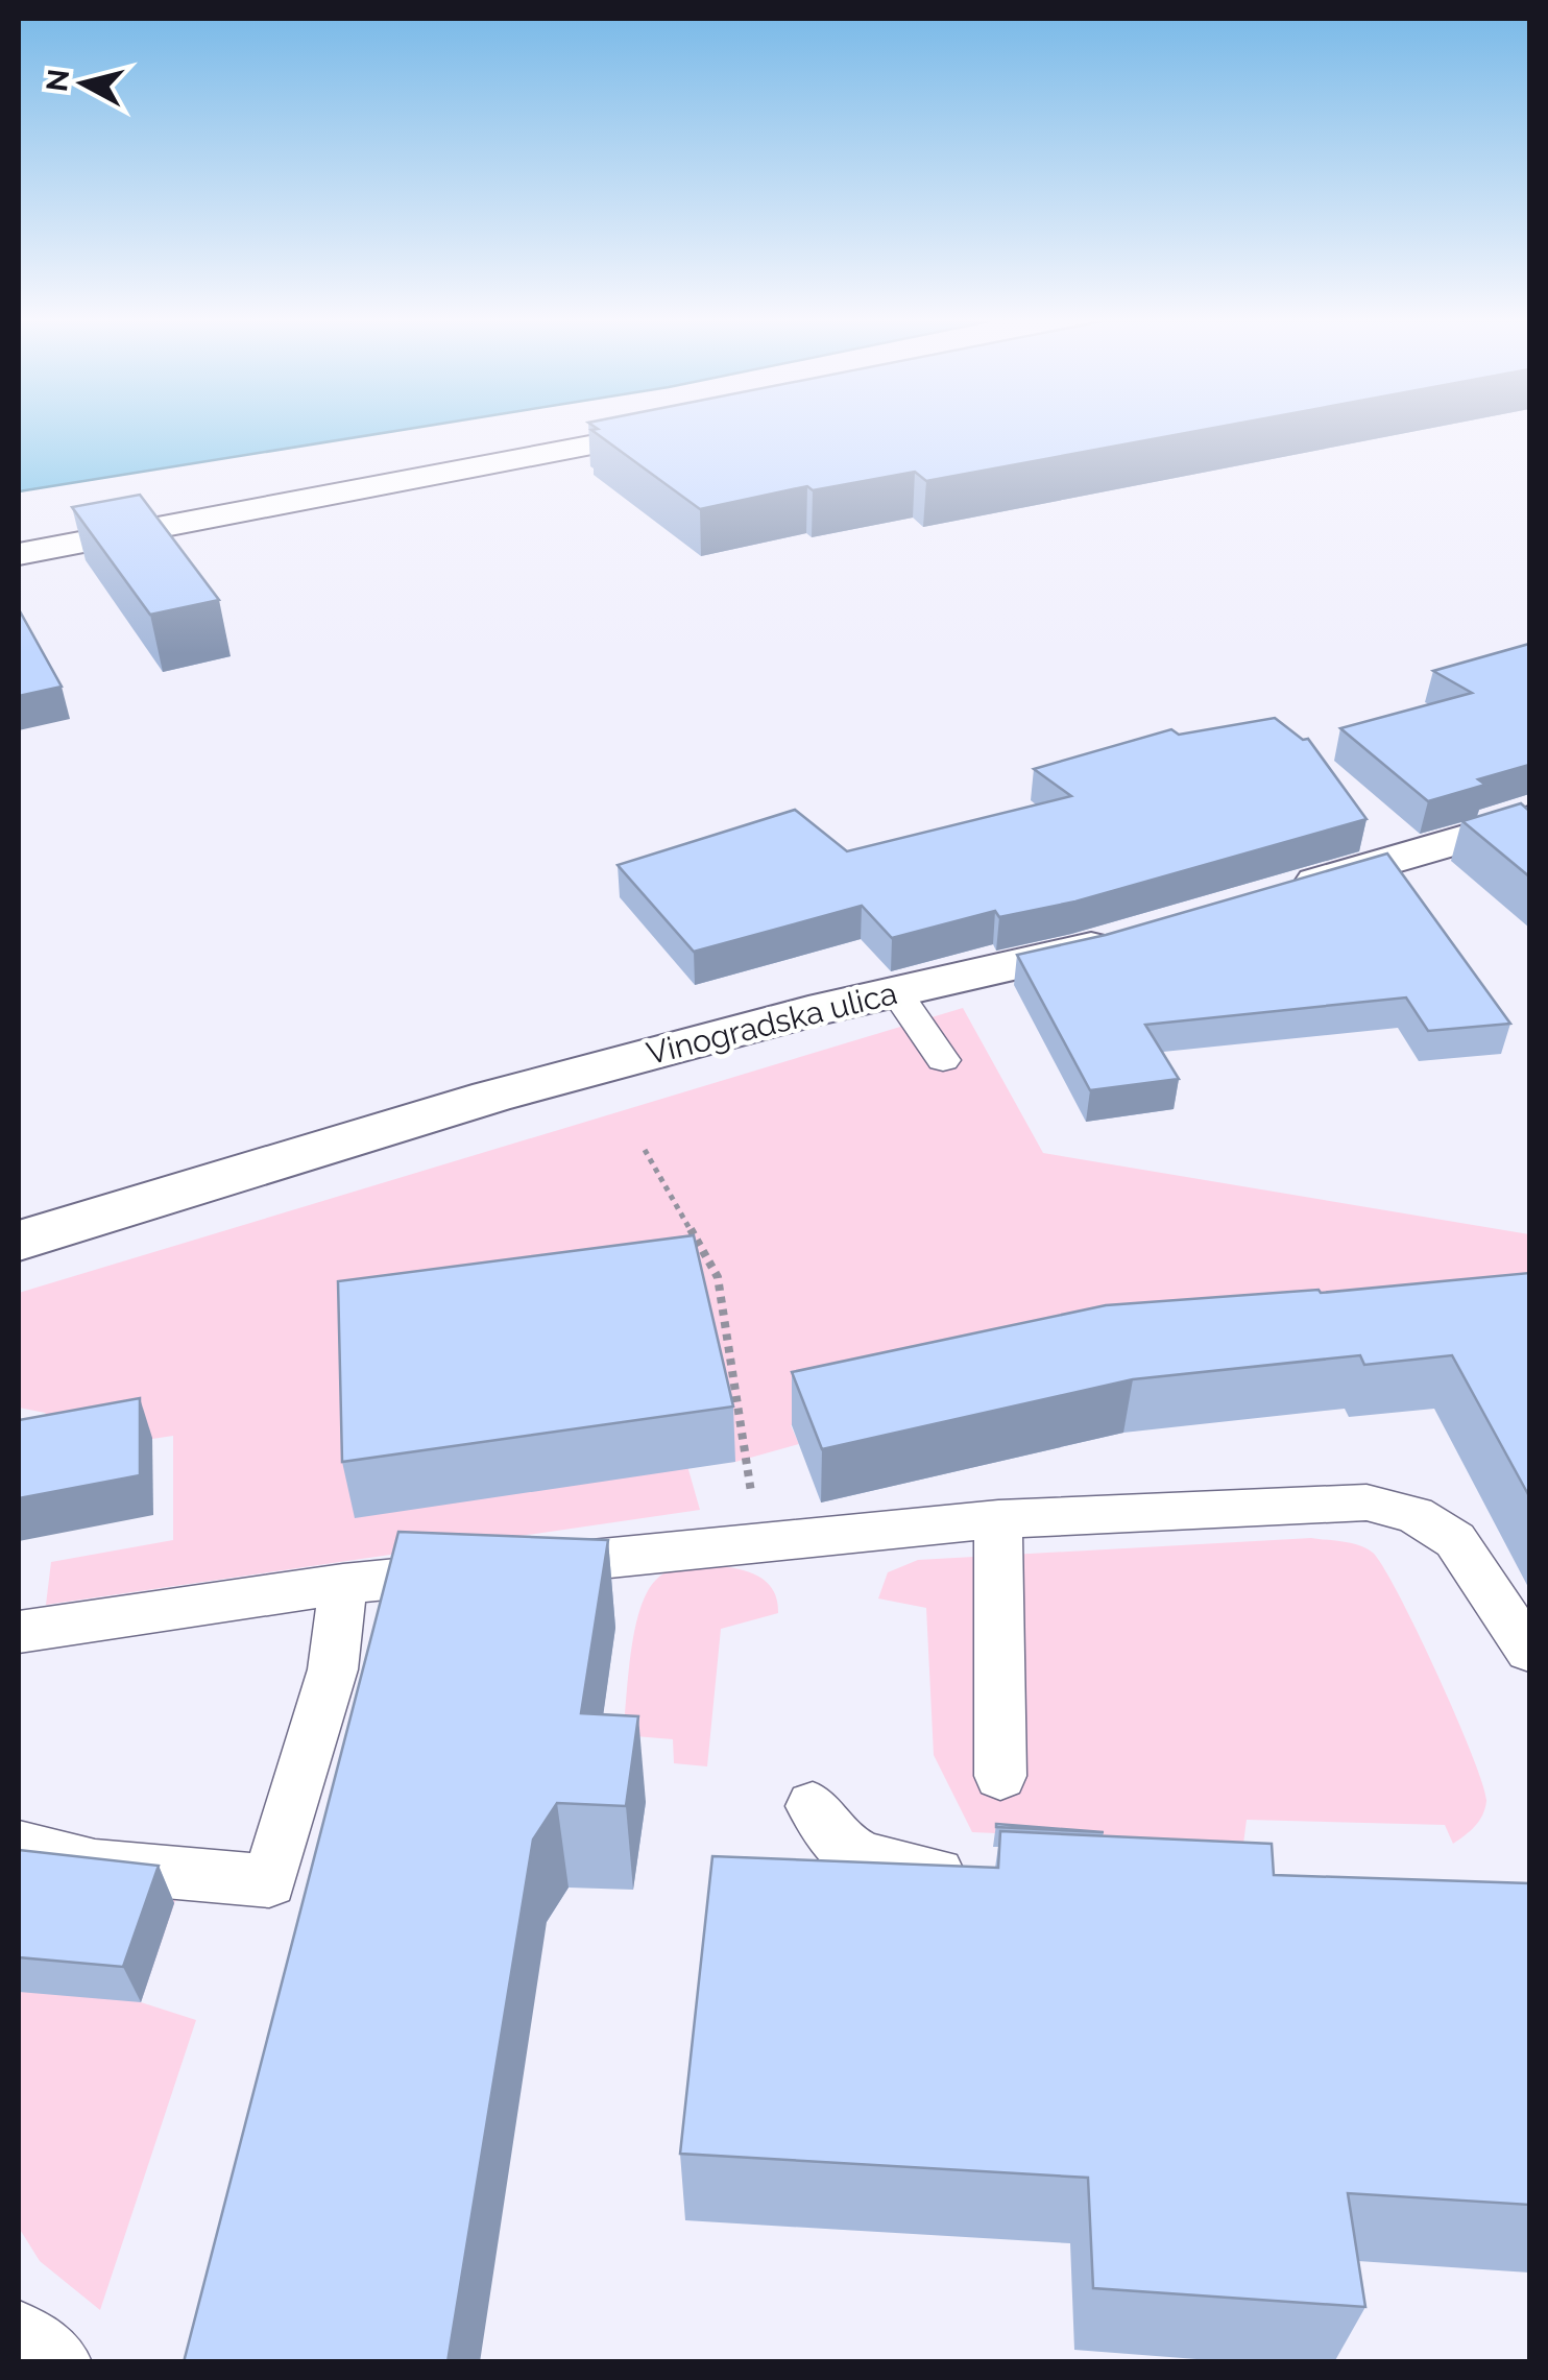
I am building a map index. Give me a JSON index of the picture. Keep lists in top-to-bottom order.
{
  "streets": {
    "street": ["Vinogradska ulica"]
  },
  "north": "left"
}
